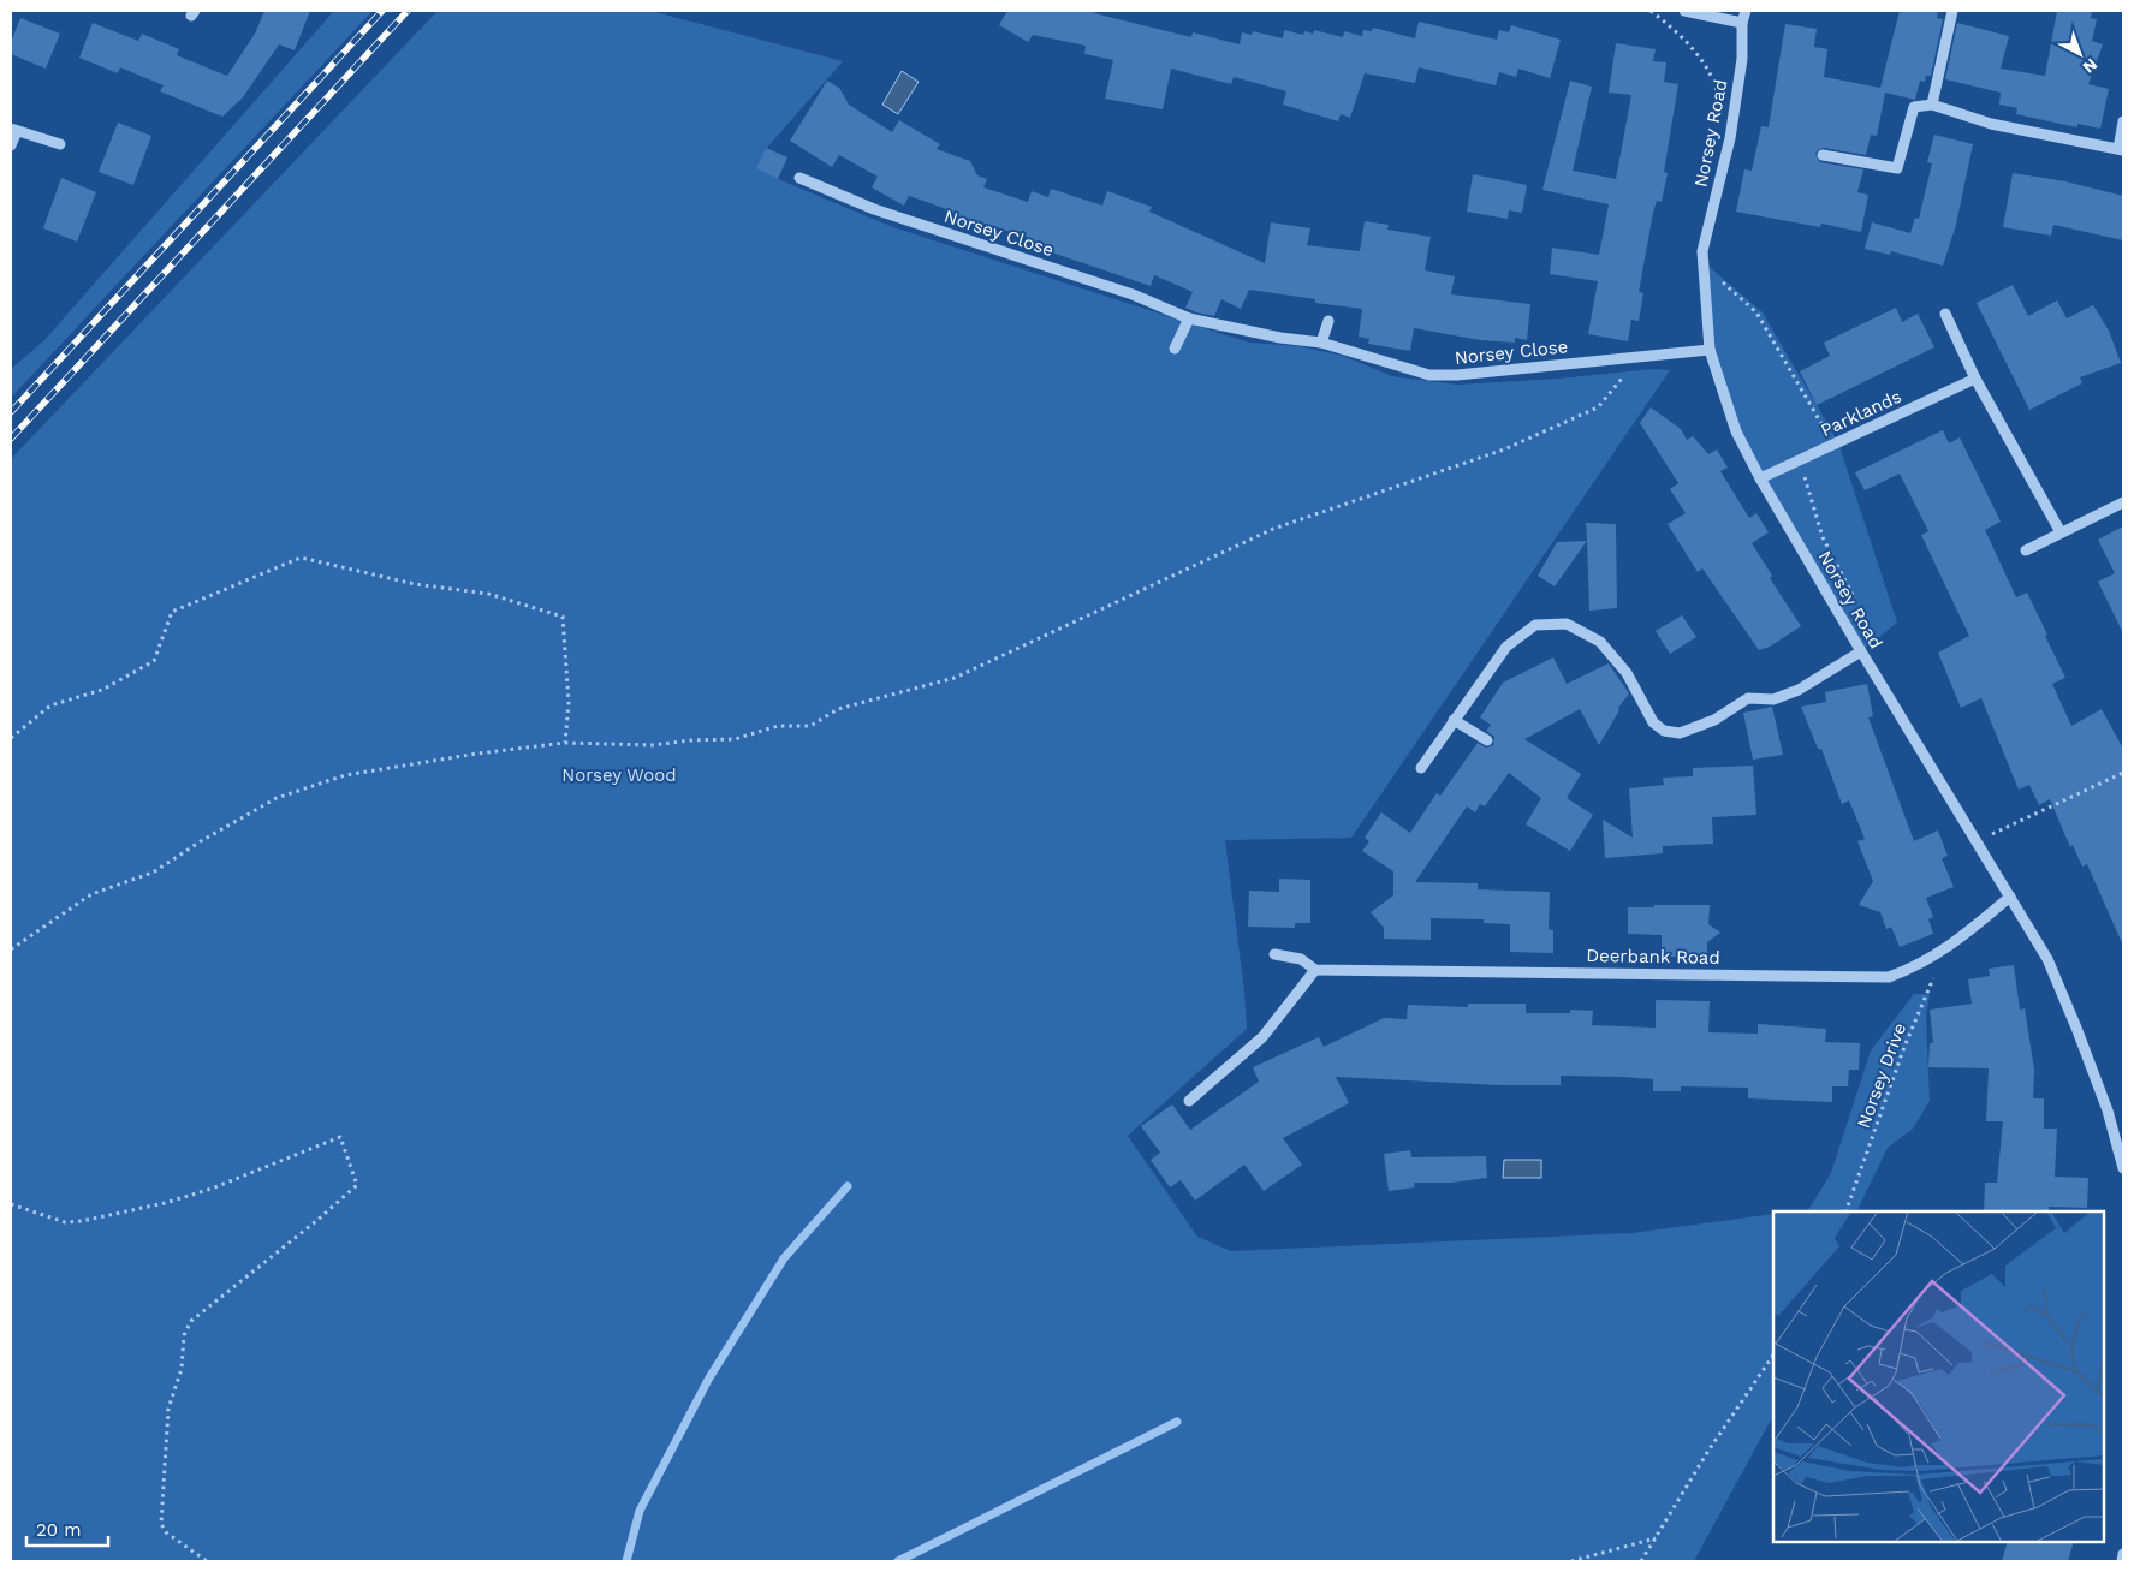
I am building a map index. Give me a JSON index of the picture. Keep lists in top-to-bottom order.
{
  "streets": {
    "street": [
      "Norsey Road",
      "Norsey Close",
      "Parklands",
      "Deerbank Road"
    ],
    "path": ["Norsey Drive"]
  },
  "crossings": [
    ["Norsey Road", "Norsey Close"],
    ["Norsey Road", "Parklands"],
    ["Norsey Road", "Deerbank Road"],
    ["Deerbank Road", "Norsey Drive"]
  ],
  "parks": ["Norsey Wood"],
  "scale_bar": "20 m",
  "north": "bottom right"
}
